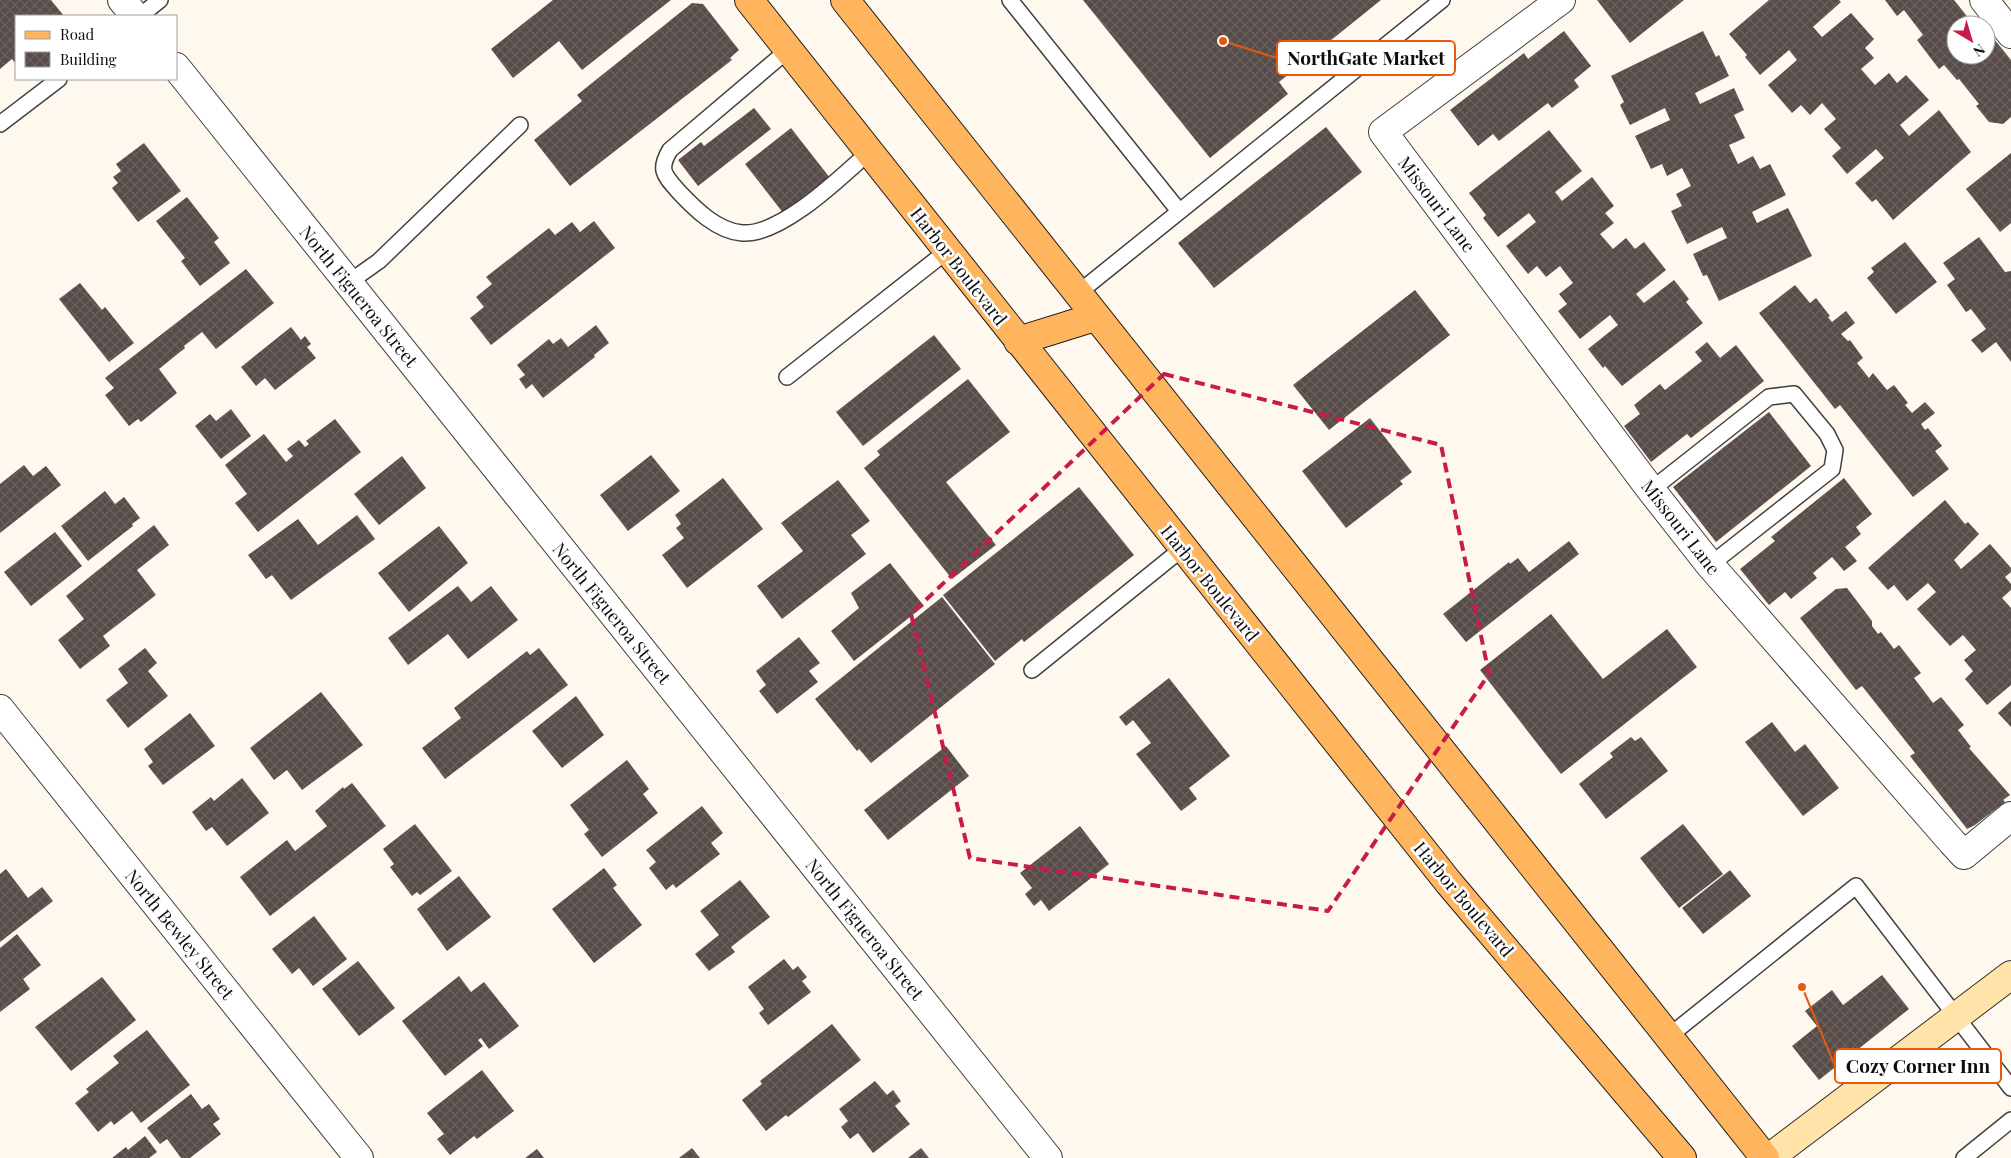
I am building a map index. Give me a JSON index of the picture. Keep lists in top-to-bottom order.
{
  "streets": {
    "main road": ["Harbor Boulevard"],
    "street": ["Missouri Lane", "North Figueroa Street", "North Bewley Street"]
  },
  "places": ["NorthGate Market", "Cozy Corner Inn"],
  "legend": ["Road", "Building"],
  "north": "bottom right"
}
